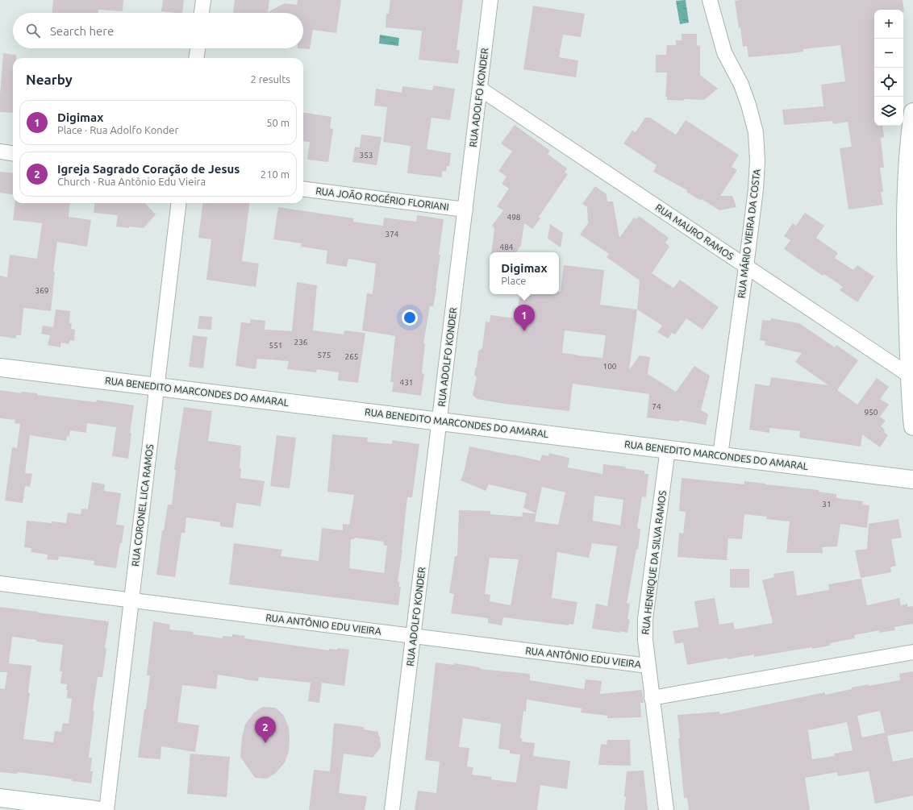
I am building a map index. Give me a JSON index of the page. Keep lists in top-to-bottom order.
{
  "streets": {
    "main road": ["RUA BENEDITO MARCONDES DO AMARAL"],
    "street": [
      "RUA ADOLFO KONDER",
      "RUA JOÃO ROGÉRIO FLORIANI",
      "RUA MAURO RAMOS",
      "RUA MÁRIO VIEIRA DA COSTA",
      "RUA CORONEL LICA RAMOS",
      "RUA HENRIQUE DA SILVA RAMOS",
      "RUA ANTÔNIO EDU VIEIRA"
    ]
  },
  "crossings": [
    ["RUA ADOLFO KONDER", "RUA JOÃO ROGÉRIO FLORIANI"],
    ["RUA ADOLFO KONDER", "RUA MAURO RAMOS"],
    ["RUA ADOLFO KONDER", "RUA BENEDITO MARCONDES DO AMARAL"],
    ["RUA ADOLFO KONDER", "RUA ANTÔNIO EDU VIEIRA"],
    ["RUA MAURO RAMOS", "RUA MÁRIO VIEIRA DA COSTA"],
    ["RUA MÁRIO VIEIRA DA COSTA", "RUA BENEDITO MARCONDES DO AMARAL"],
    ["RUA BENEDITO MARCONDES DO AMARAL", "RUA CORONEL LICA RAMOS"],
    ["RUA BENEDITO MARCONDES DO AMARAL", "RUA HENRIQUE DA SILVA RAMOS"],
    ["RUA CORONEL LICA RAMOS", "RUA ANTÔNIO EDU VIEIRA"],
    ["RUA HENRIQUE DA SILVA RAMOS", "RUA ANTÔNIO EDU VIEIRA"]
  ],
  "house_numbers": [
    "353",
    "498",
    "374",
    "484",
    "369",
    "236",
    "551",
    "575",
    "265",
    "100",
    "431",
    "74",
    "950",
    "31"
  ],
  "page": {
    "map_buttons": ["+", "−"],
    "search": "Search here",
    "heading": ["Nearby", "2 results"],
    "list": [
      {
        "mark": "1",
        "name": "Digimax",
        "note": "Place · Rua Adolfo Konder",
        "value": "50 m"
      },
      {
        "mark": "2",
        "name": "Igreja Sagrado Coração de Jesus",
        "note": "Church · Rua Antônio Edu Vieira",
        "value": "210 m"
      }
    ],
    "popup": ["Digimax", "Place"],
    "pins": ["1", "2"]
  }
}
